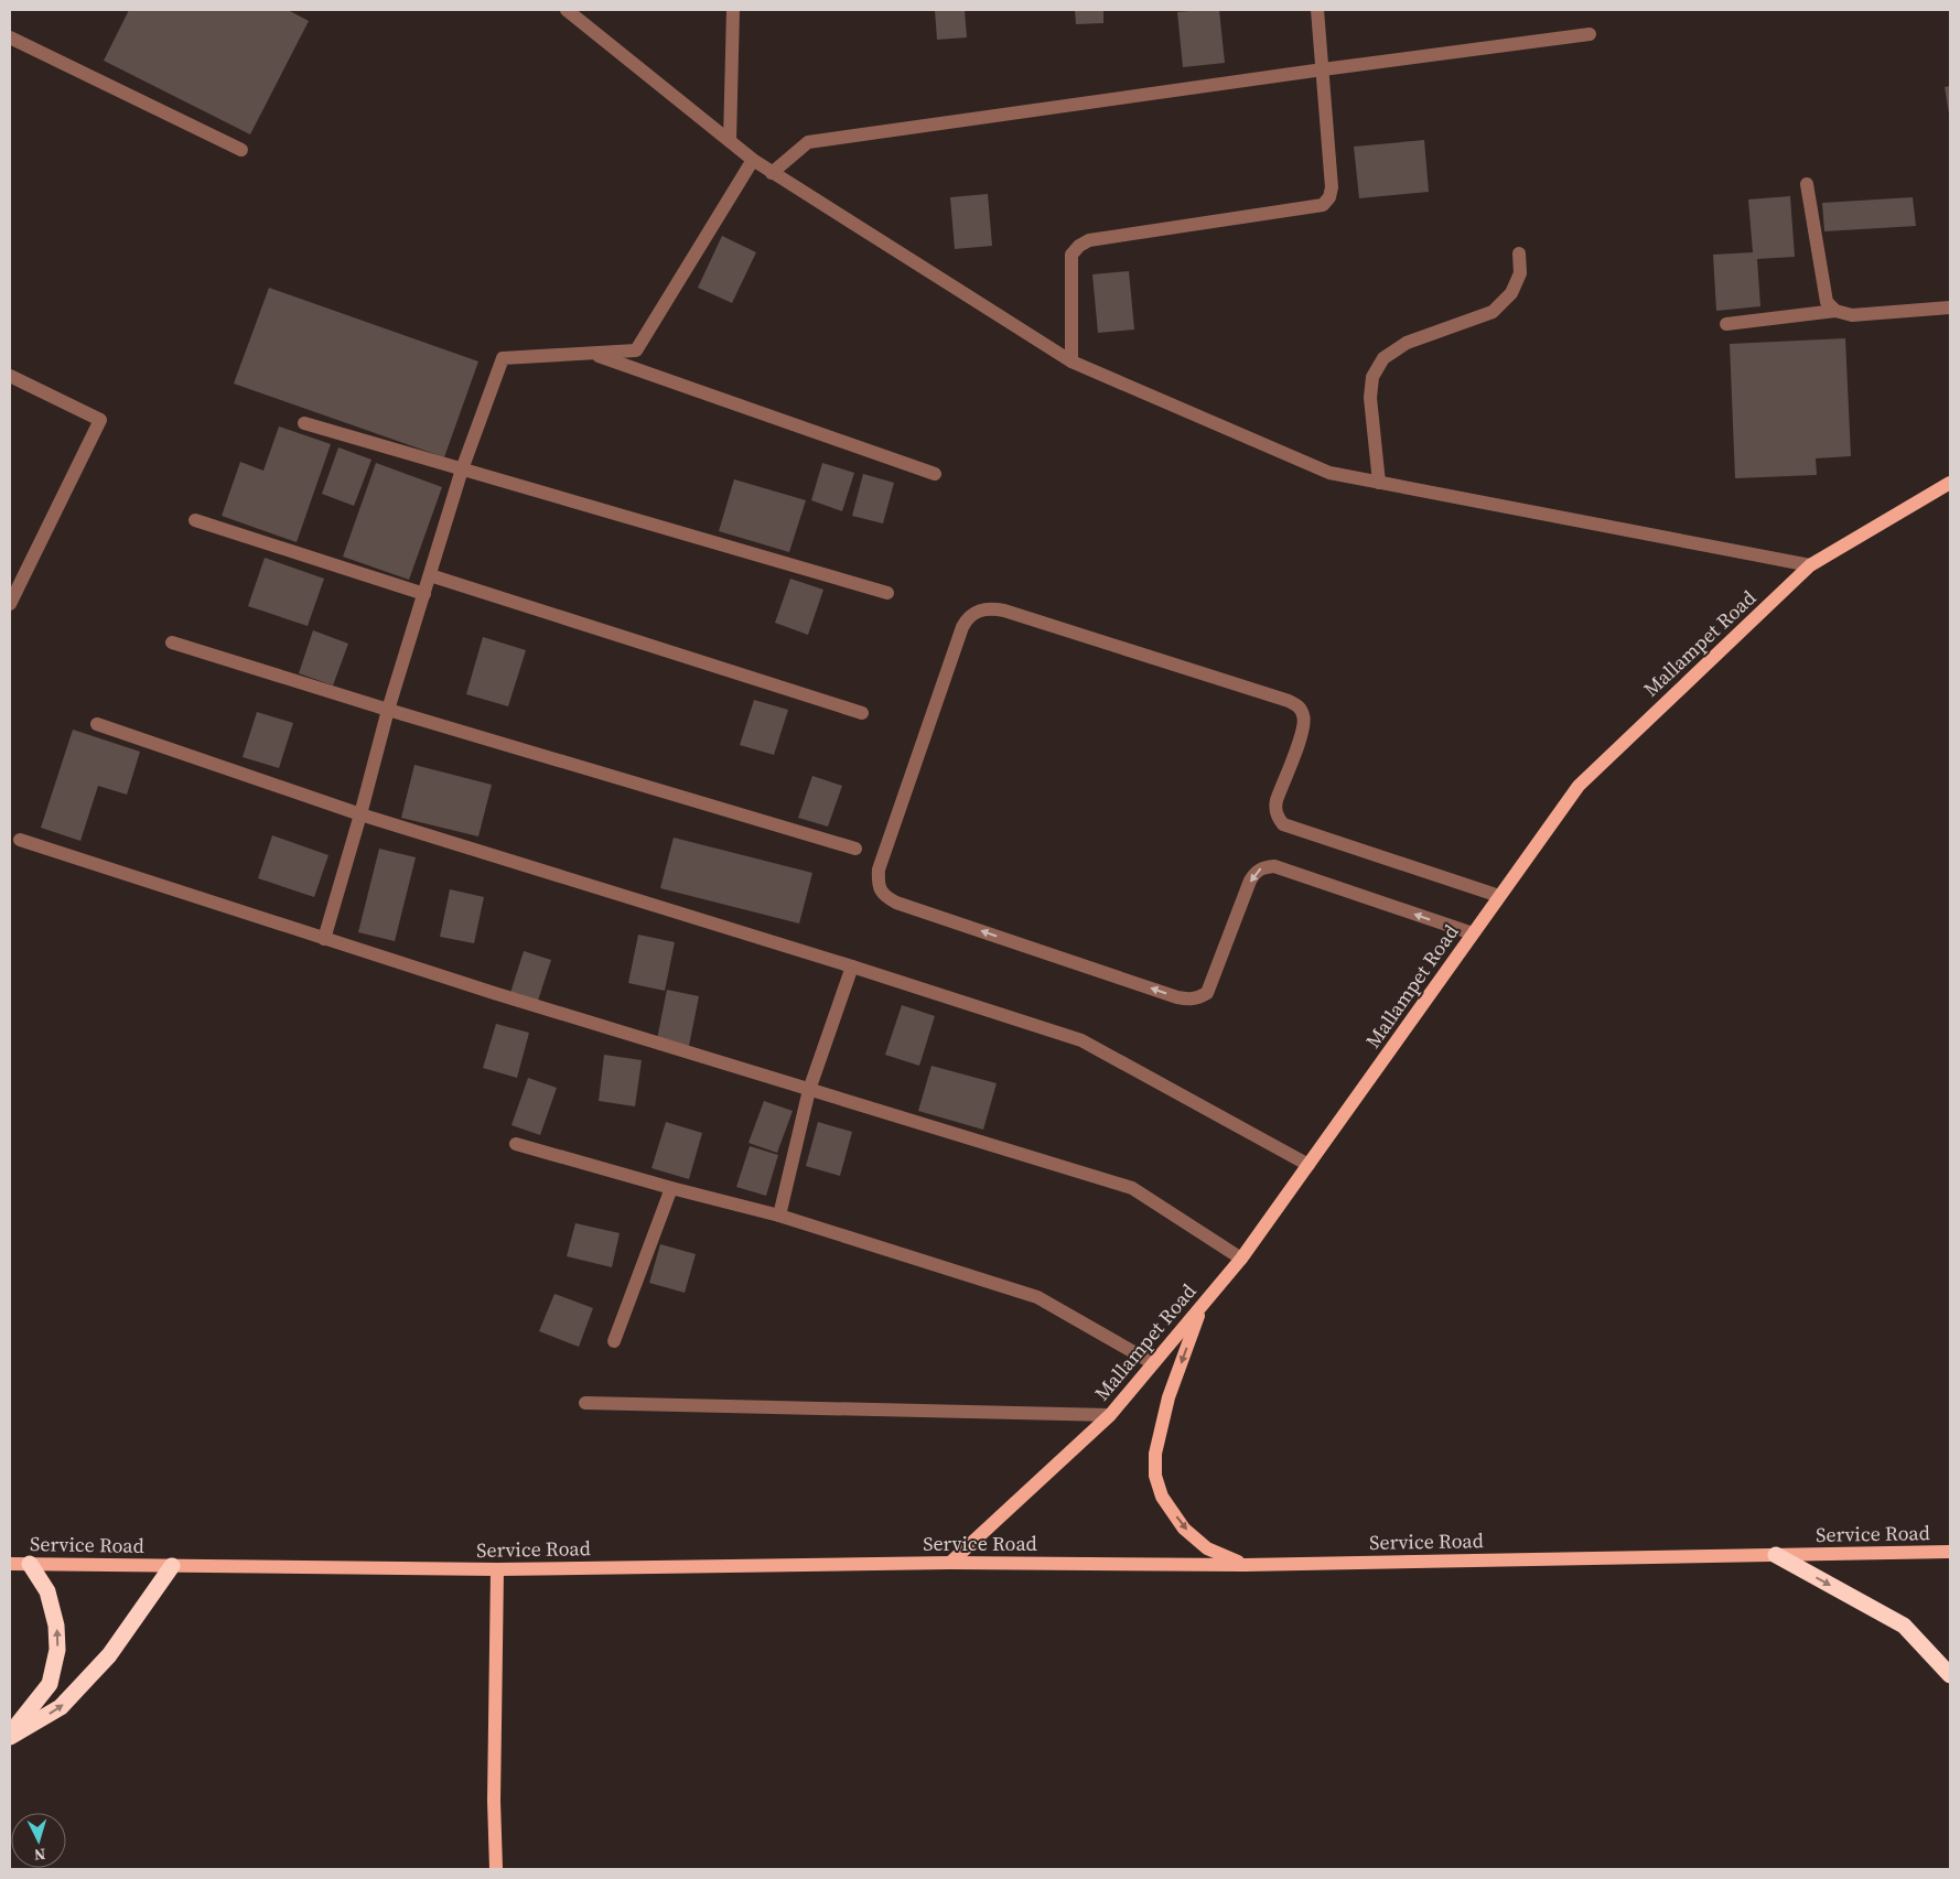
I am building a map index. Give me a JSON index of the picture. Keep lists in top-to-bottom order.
{
  "streets": {
    "main road": ["Mallampet Road", "Service Road"]
  },
  "crossings": [
    ["Mallampet Road", "Service Road"]
  ],
  "north": "bottom"
}
